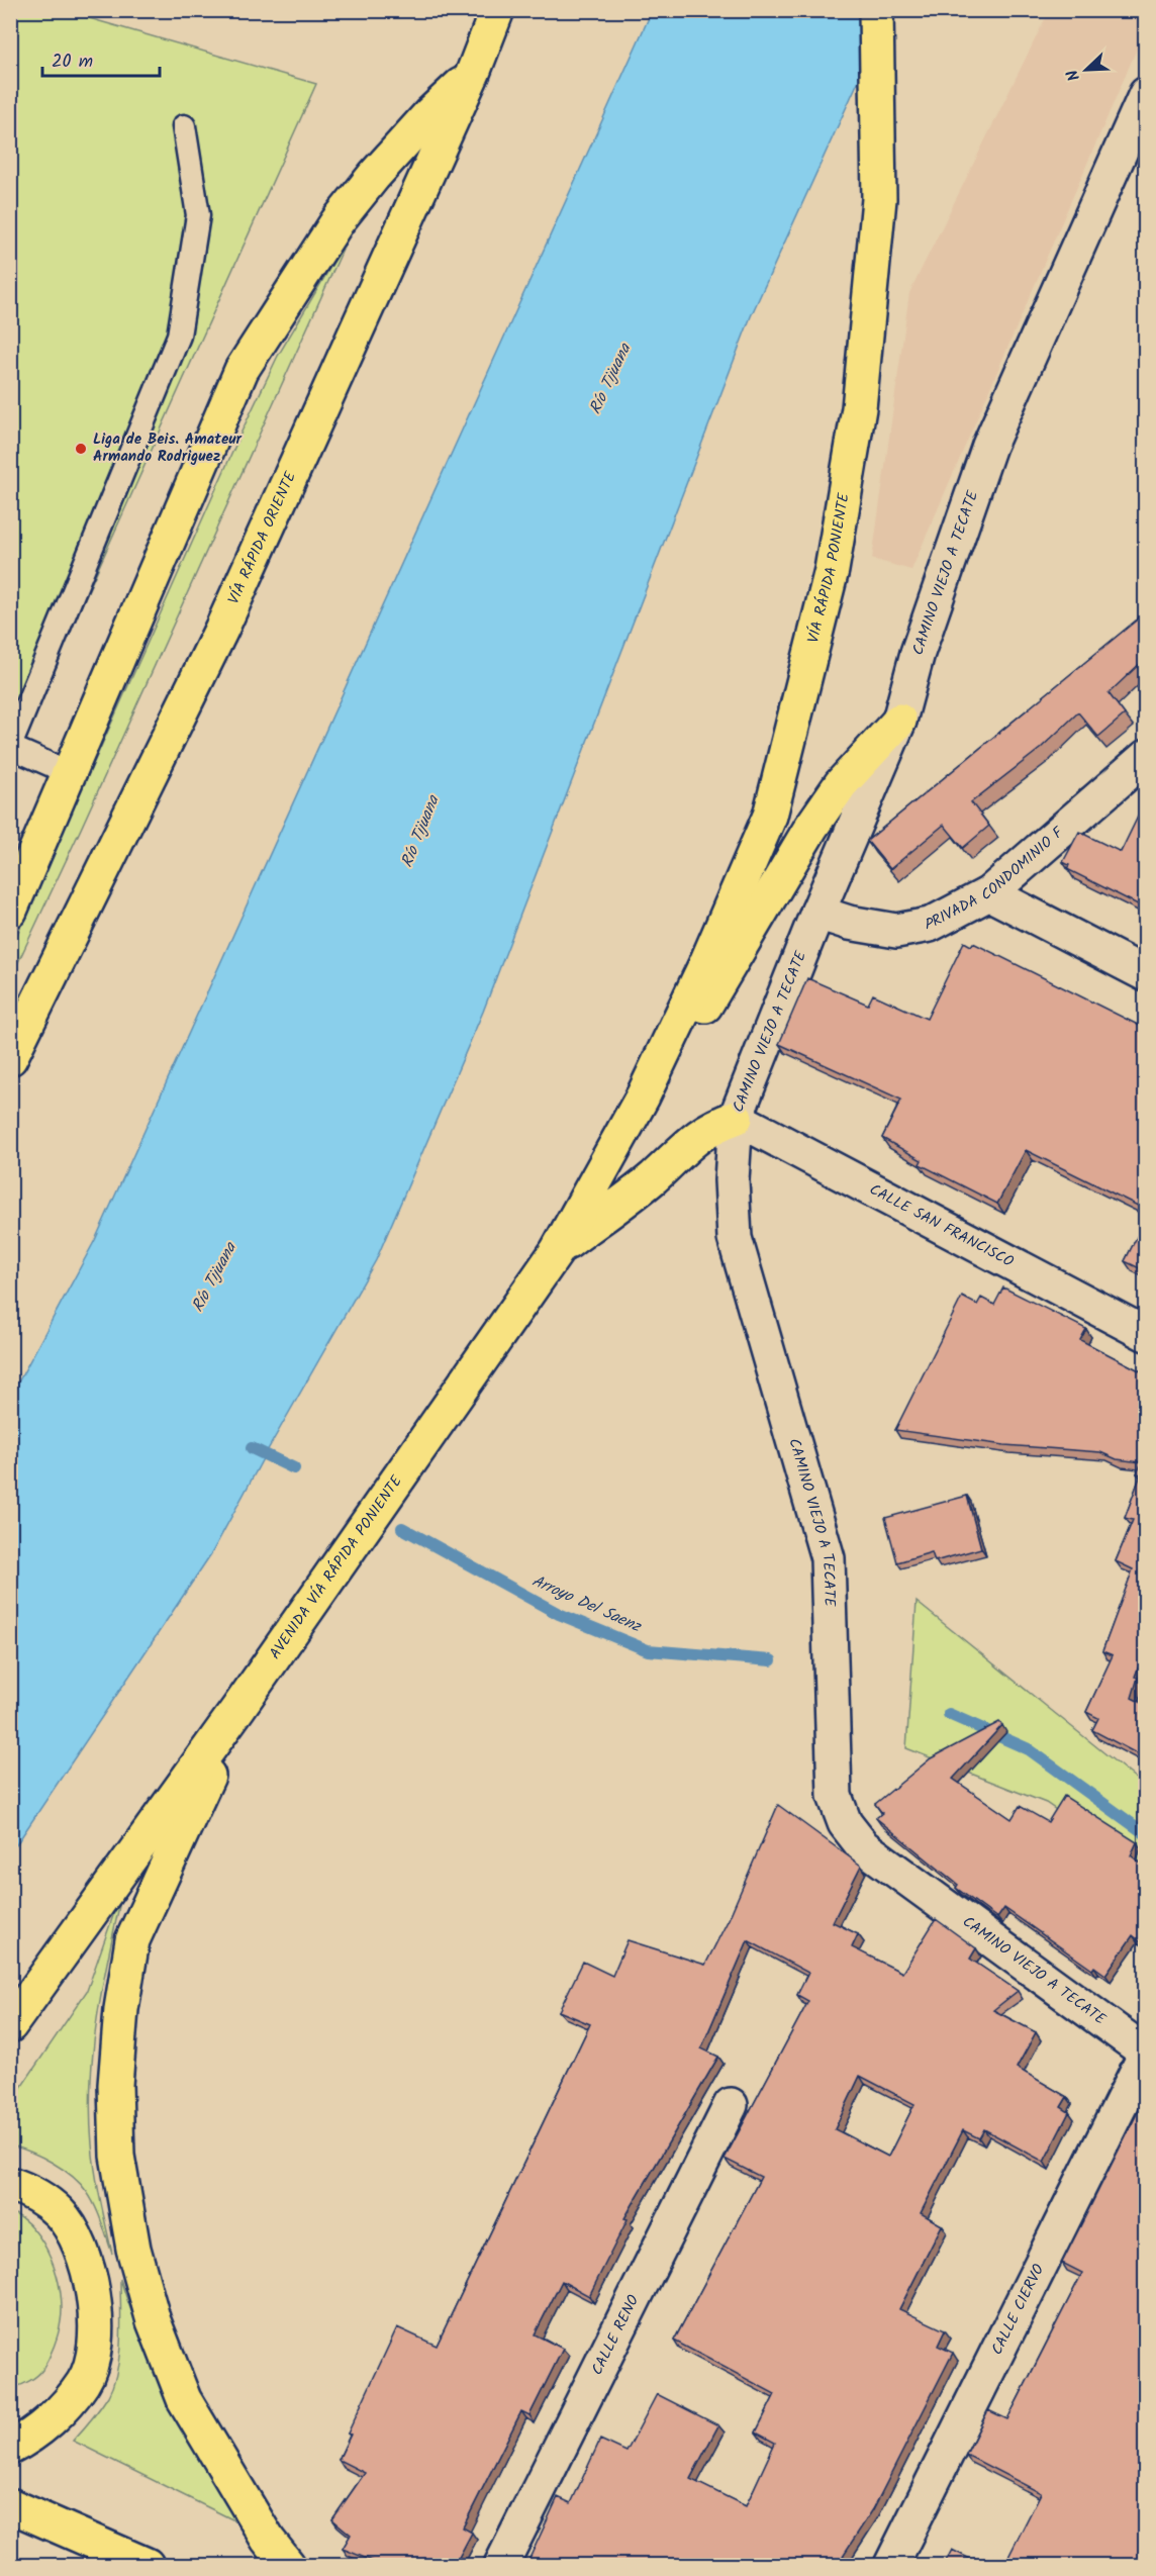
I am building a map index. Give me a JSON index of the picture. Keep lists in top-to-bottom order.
{
  "streets": {
    "main road": ["VÍA RÁPIDA ORIENTE", "VÍA RÁPIDA PONIENTE", "AVENIDA VÍA RÁPIDA PONIENTE"],
    "street": [
      "CAMINO VIEJO A TECATE",
      "PRIVADA CONDOMINIO F",
      "CALLE SAN FRANCISCO",
      "CALLE CIERVO",
      "CALLE RENO"
    ]
  },
  "crossings": [
    ["VÍA RÁPIDA PONIENTE", "AVENIDA VÍA RÁPIDA PONIENTE"],
    ["CAMINO VIEJO A TECATE", "PRIVADA CONDOMINIO F"],
    ["CAMINO VIEJO A TECATE", "CALLE SAN FRANCISCO"],
    ["CAMINO VIEJO A TECATE", "CALLE CIERVO"]
  ],
  "water": ["Río Tijuana", "Arroyo Del Saenz"],
  "places": ["Liga de Beis. Amateur Armando Rodriguez"],
  "scale_bar": "20 m",
  "north": "bottom left"
}
